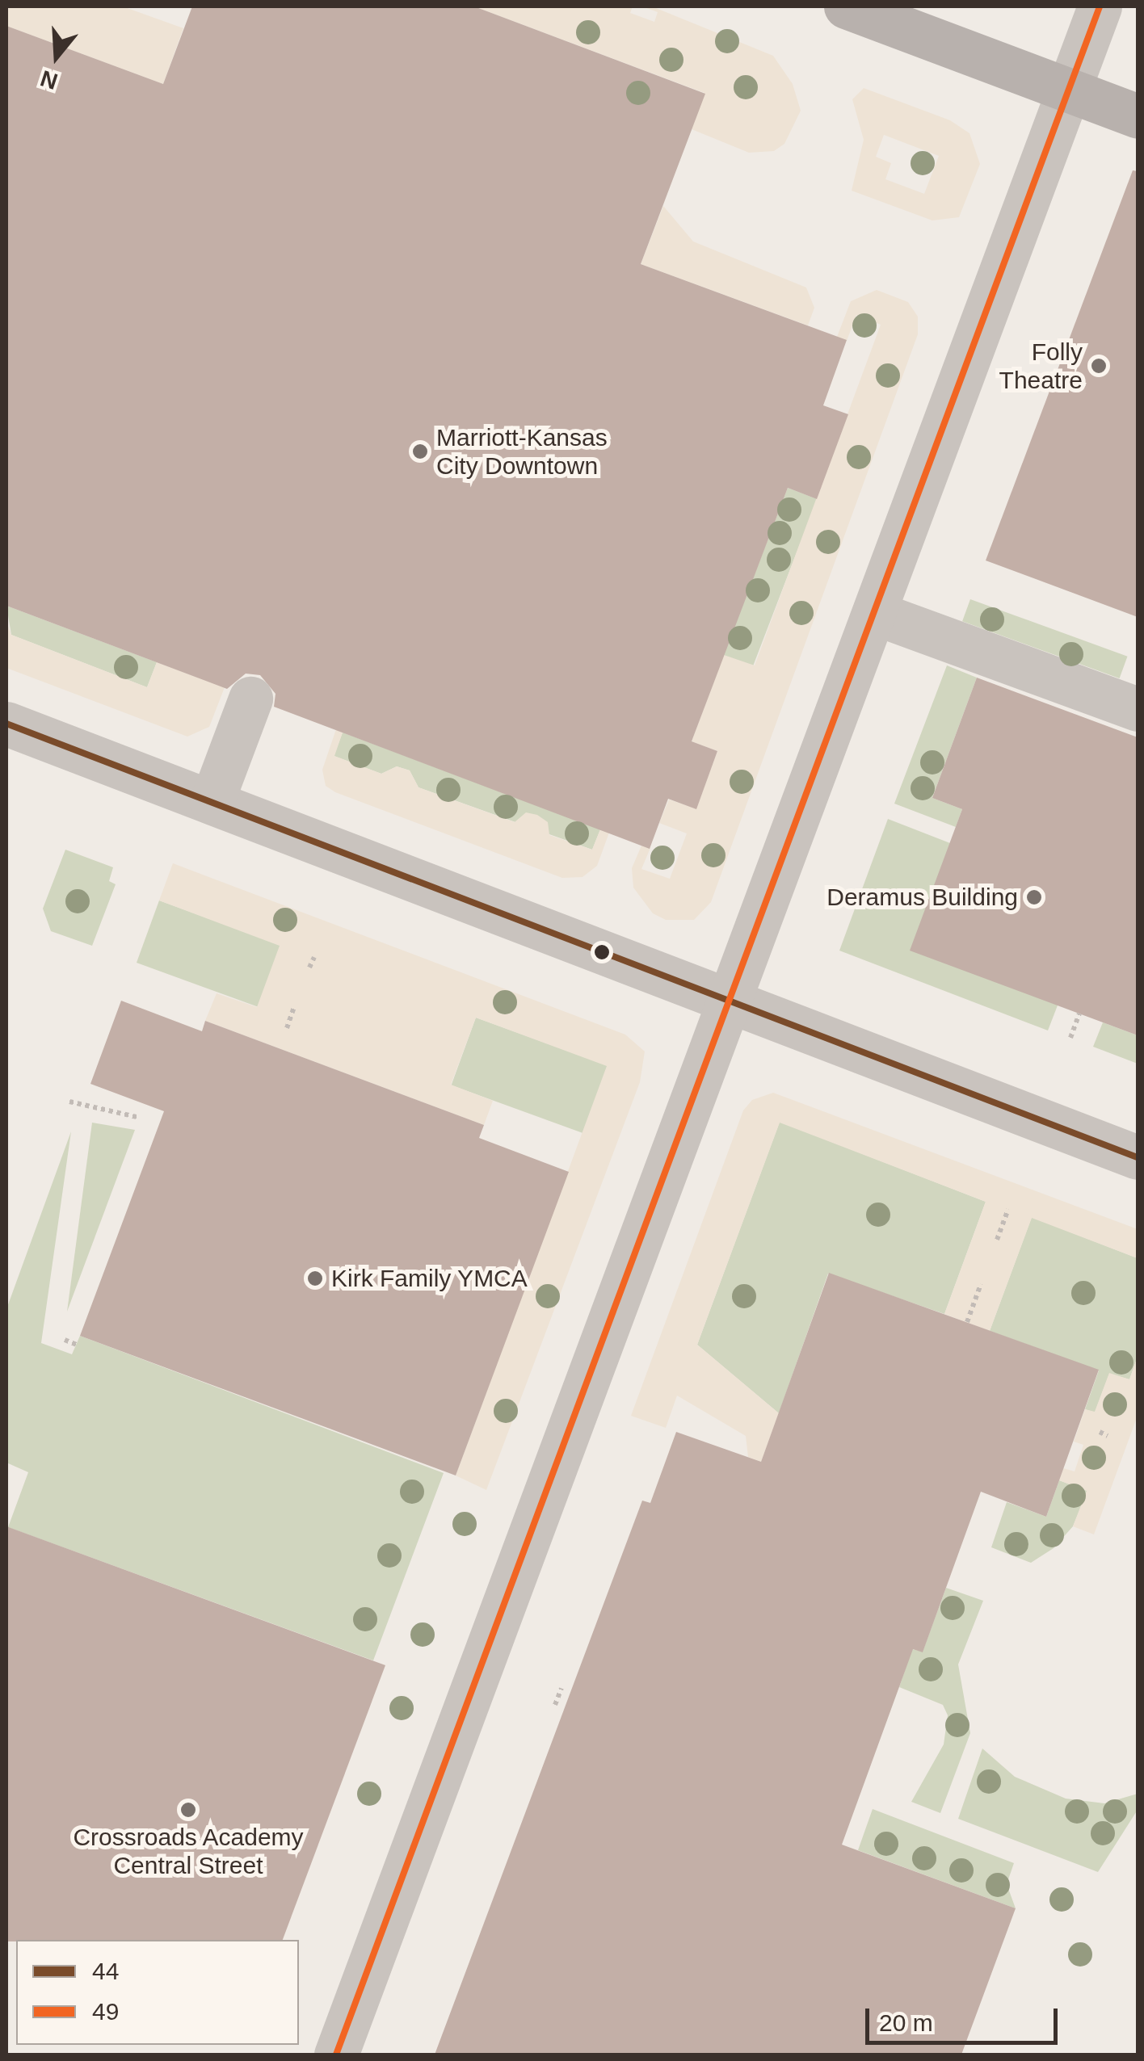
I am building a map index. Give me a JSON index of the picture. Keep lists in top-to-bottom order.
{
  "places": [
    "Folly Theatre",
    "Marriott-Kansas City Downtown",
    "Deramus Building",
    "Kirk Family YMCA",
    "Crossroads Academy Central Street"
  ],
  "lines": ["transit line 49", "transit line 44"],
  "legend": ["44", "49"],
  "scale_bar": "20 m",
  "north": "bottom"
}
